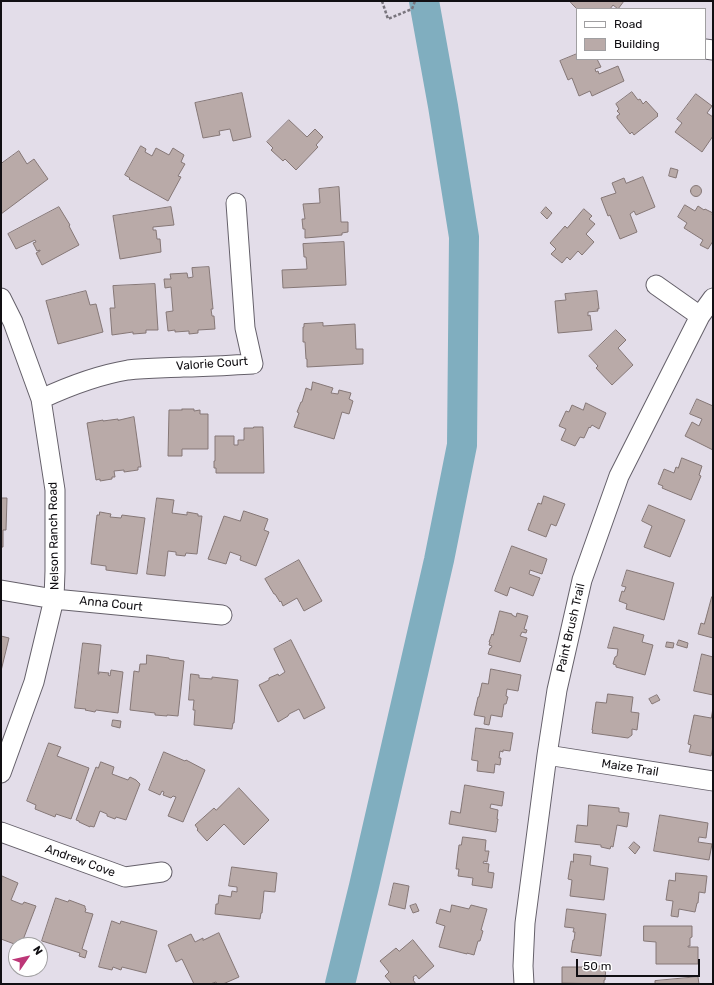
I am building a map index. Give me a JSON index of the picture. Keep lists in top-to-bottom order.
{
  "streets": {
    "street": [
      "Valorie Court",
      "Nelson Ranch Road",
      "Anna Court",
      "Paint Brush Trail",
      "Maize Trail",
      "Andrew Cove"
    ]
  },
  "crossings": [
    ["Valorie Court", "Nelson Ranch Road"],
    ["Nelson Ranch Road", "Anna Court"],
    ["Paint Brush Trail", "Maize Trail"]
  ],
  "legend": ["Road", "Building"],
  "scale_bar": "50 m",
  "north": "top right"
}
